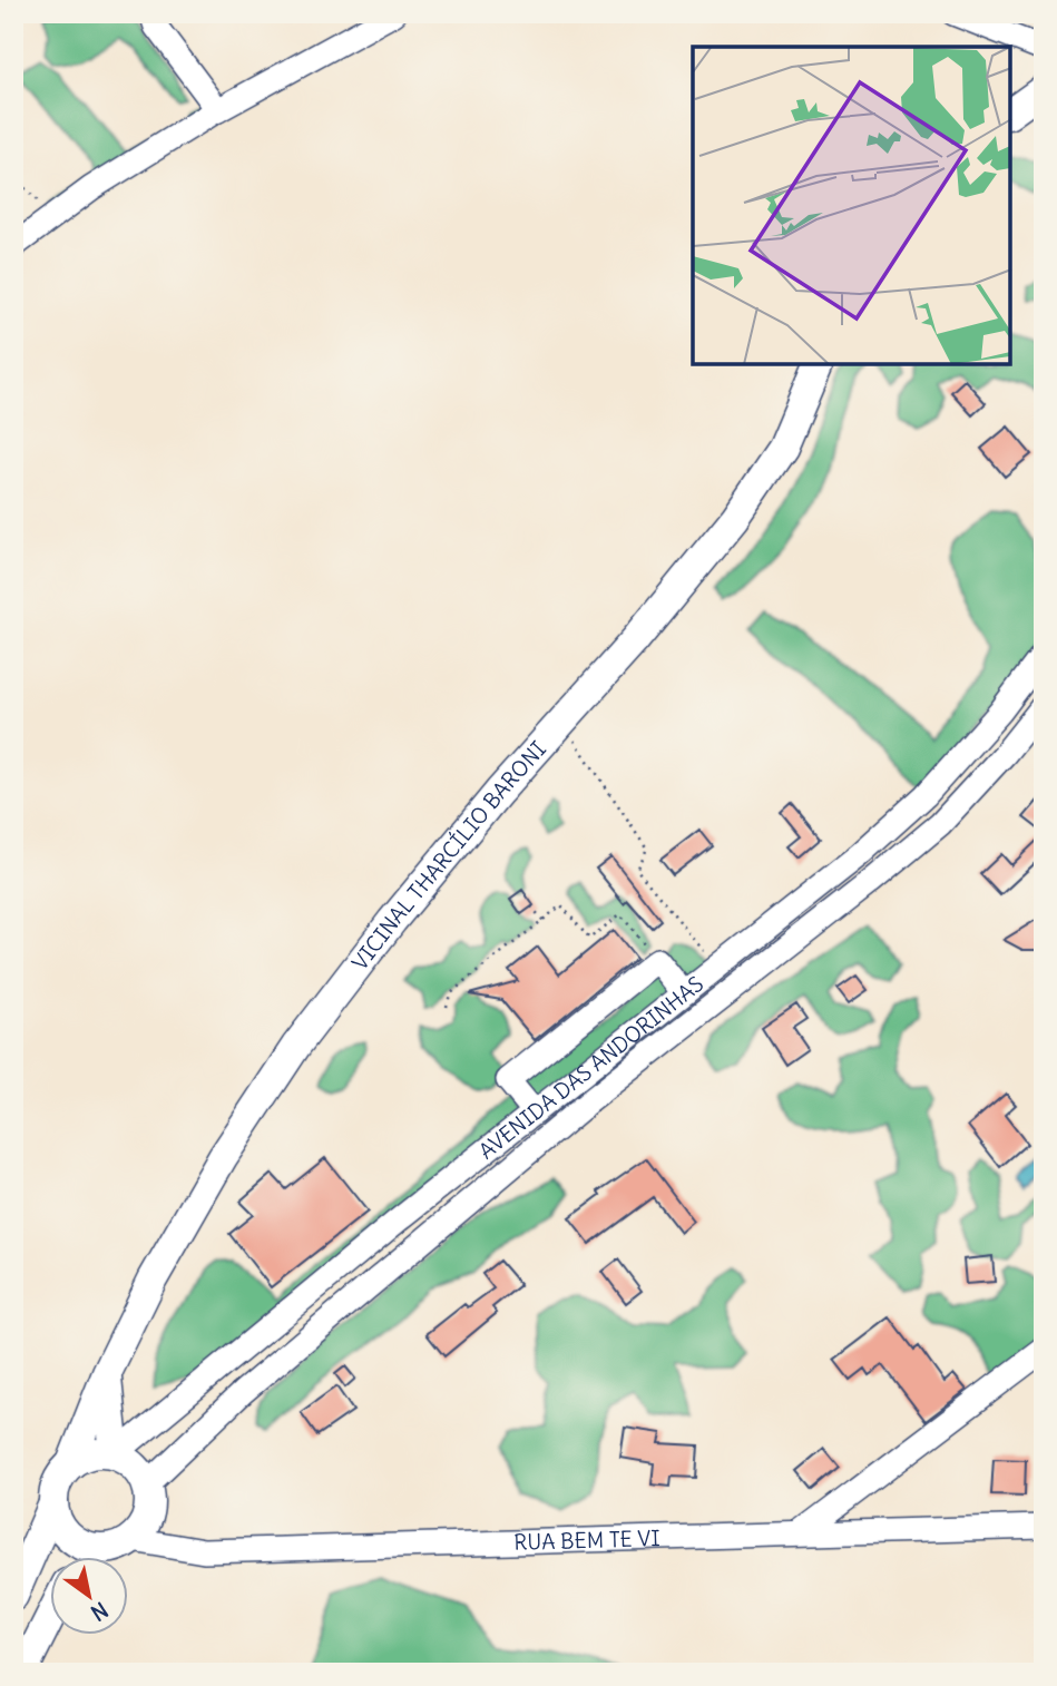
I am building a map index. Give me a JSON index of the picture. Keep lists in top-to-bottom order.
{
  "streets": {
    "main road": ["VICINAL THARCÍLIO BARONI"],
    "street": ["AVENIDA DAS ANDORINHAS", "RUA BEM TE VI"]
  },
  "crossings": [
    ["VICINAL THARCÍLIO BARONI", "AVENIDA DAS ANDORINHAS"],
    ["VICINAL THARCÍLIO BARONI", "RUA BEM TE VI"],
    ["AVENIDA DAS ANDORINHAS", "RUA BEM TE VI"]
  ],
  "north": "bottom right"
}
